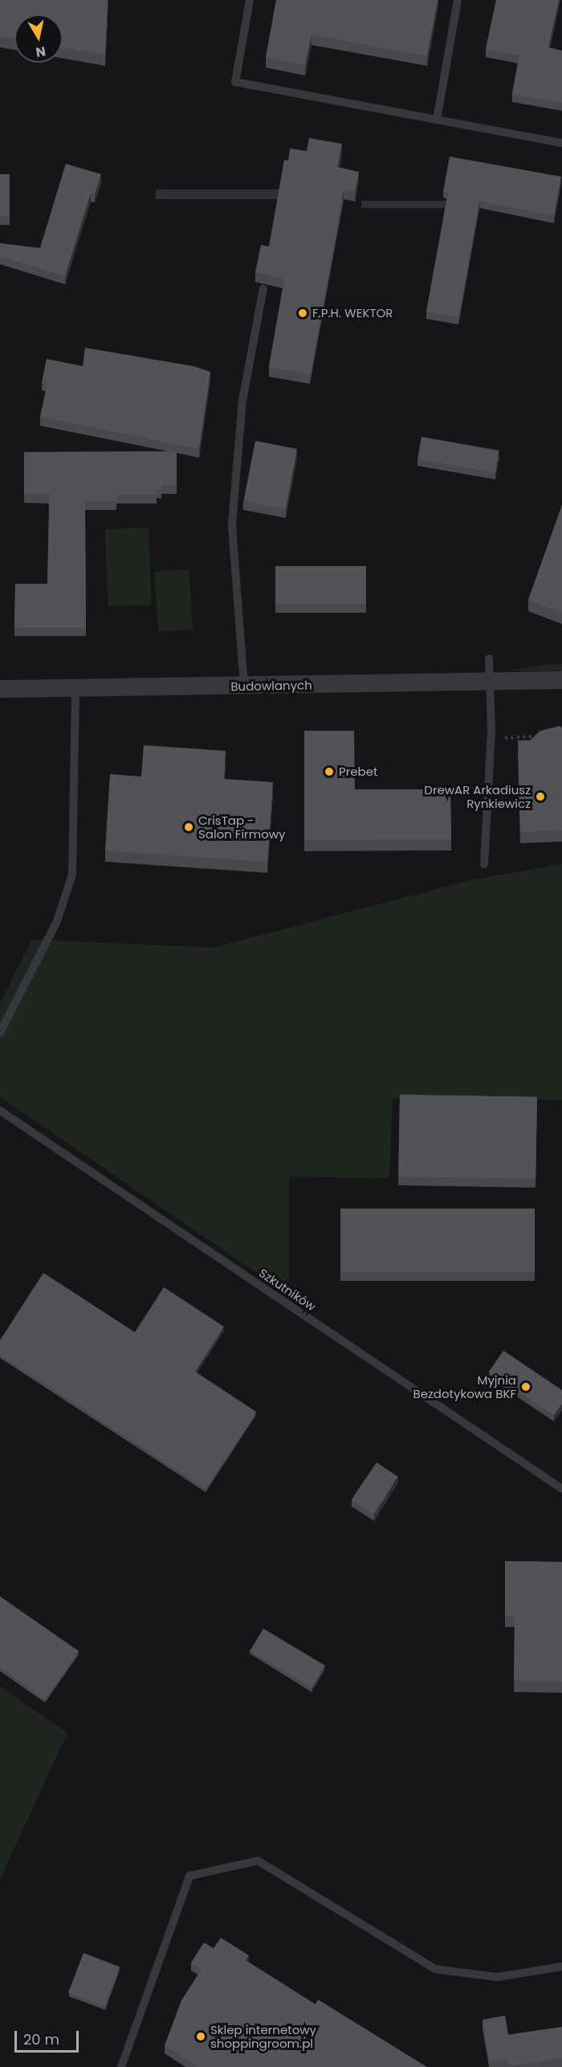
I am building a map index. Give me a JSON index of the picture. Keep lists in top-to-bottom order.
{
  "streets": {
    "street": ["Budowlanych"],
    "lane": ["Szkutników"]
  },
  "places": [
    "F.P.H. WEKTOR",
    "Prebet",
    "DrewAR Arkadiusz Rynkiewicz",
    "CrisTap - Salon Firmowy",
    "Myjnia Bezdotykowa BKF",
    "Sklep internetowy shoppingroom.pl"
  ],
  "scale_bar": "20 m",
  "north": "bottom"
}
